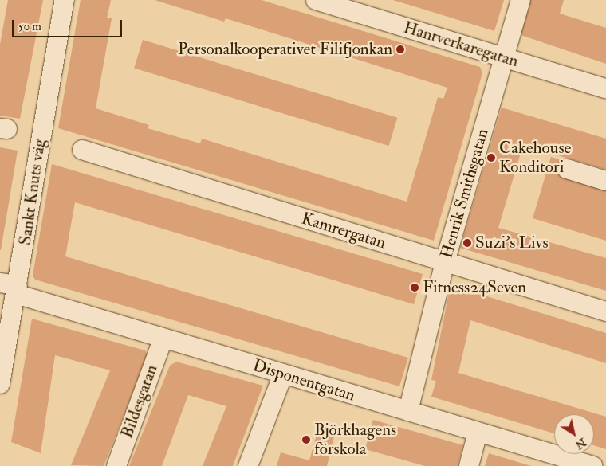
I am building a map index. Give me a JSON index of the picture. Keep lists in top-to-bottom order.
{
  "streets": {
    "street": [
      "Hantverkaregatan",
      "Sankt Knuts väg",
      "Henrik Smithsgatan",
      "Kamrergatan",
      "Disponentgatan",
      "Bildesgatan"
    ]
  },
  "crossings": [
    ["Hantverkaregatan", "Henrik Smithsgatan"],
    ["Sankt Knuts väg", "Disponentgatan"],
    ["Henrik Smithsgatan", "Kamrergatan"],
    ["Henrik Smithsgatan", "Disponentgatan"],
    ["Disponentgatan", "Bildesgatan"]
  ],
  "places": [
    "Personalkooperativet Filifjonkan",
    "Cakehouse Konditori",
    "Suzi's Livs",
    "Fitness24Seven",
    "Björkhagens förskola"
  ],
  "scale_bar": "50 m",
  "north": "bottom right"
}
